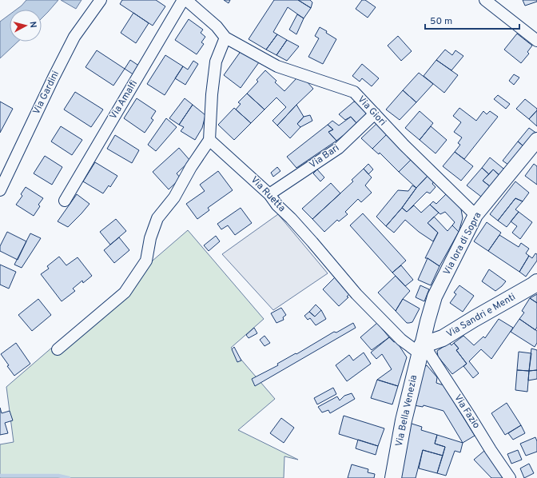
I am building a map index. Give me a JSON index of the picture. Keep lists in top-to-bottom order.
{
  "streets": {
    "main road": ["Via Sandri e Menti", "Via Bella Venezia"],
    "street": [
      "Via Gardini",
      "Via Amalfi",
      "Via Giori",
      "Via Bari",
      "Via Ruetta",
      "Via lora di Sopra",
      "Via Fazio"
    ]
  },
  "crossings": [
    ["Via Giori", "Via Bari"],
    ["Via Giori", "Via lora di Sopra"],
    ["Via Bari", "Via Ruetta"],
    ["Via Ruetta", "Via lora di Sopra"],
    ["Via Ruetta", "Via Sandri e Menti"],
    ["Via Ruetta", "Via Bella Venezia"],
    ["Via Ruetta", "Via Fazio"],
    ["Via lora di Sopra", "Via Sandri e Menti"],
    ["Via lora di Sopra", "Via Bella Venezia"],
    ["Via lora di Sopra", "Via Fazio"],
    ["Via Sandri e Menti", "Via Bella Venezia"],
    ["Via Sandri e Menti", "Via Fazio"],
    ["Via Bella Venezia", "Via Fazio"]
  ],
  "scale_bar": "50 m",
  "north": "right"
}
